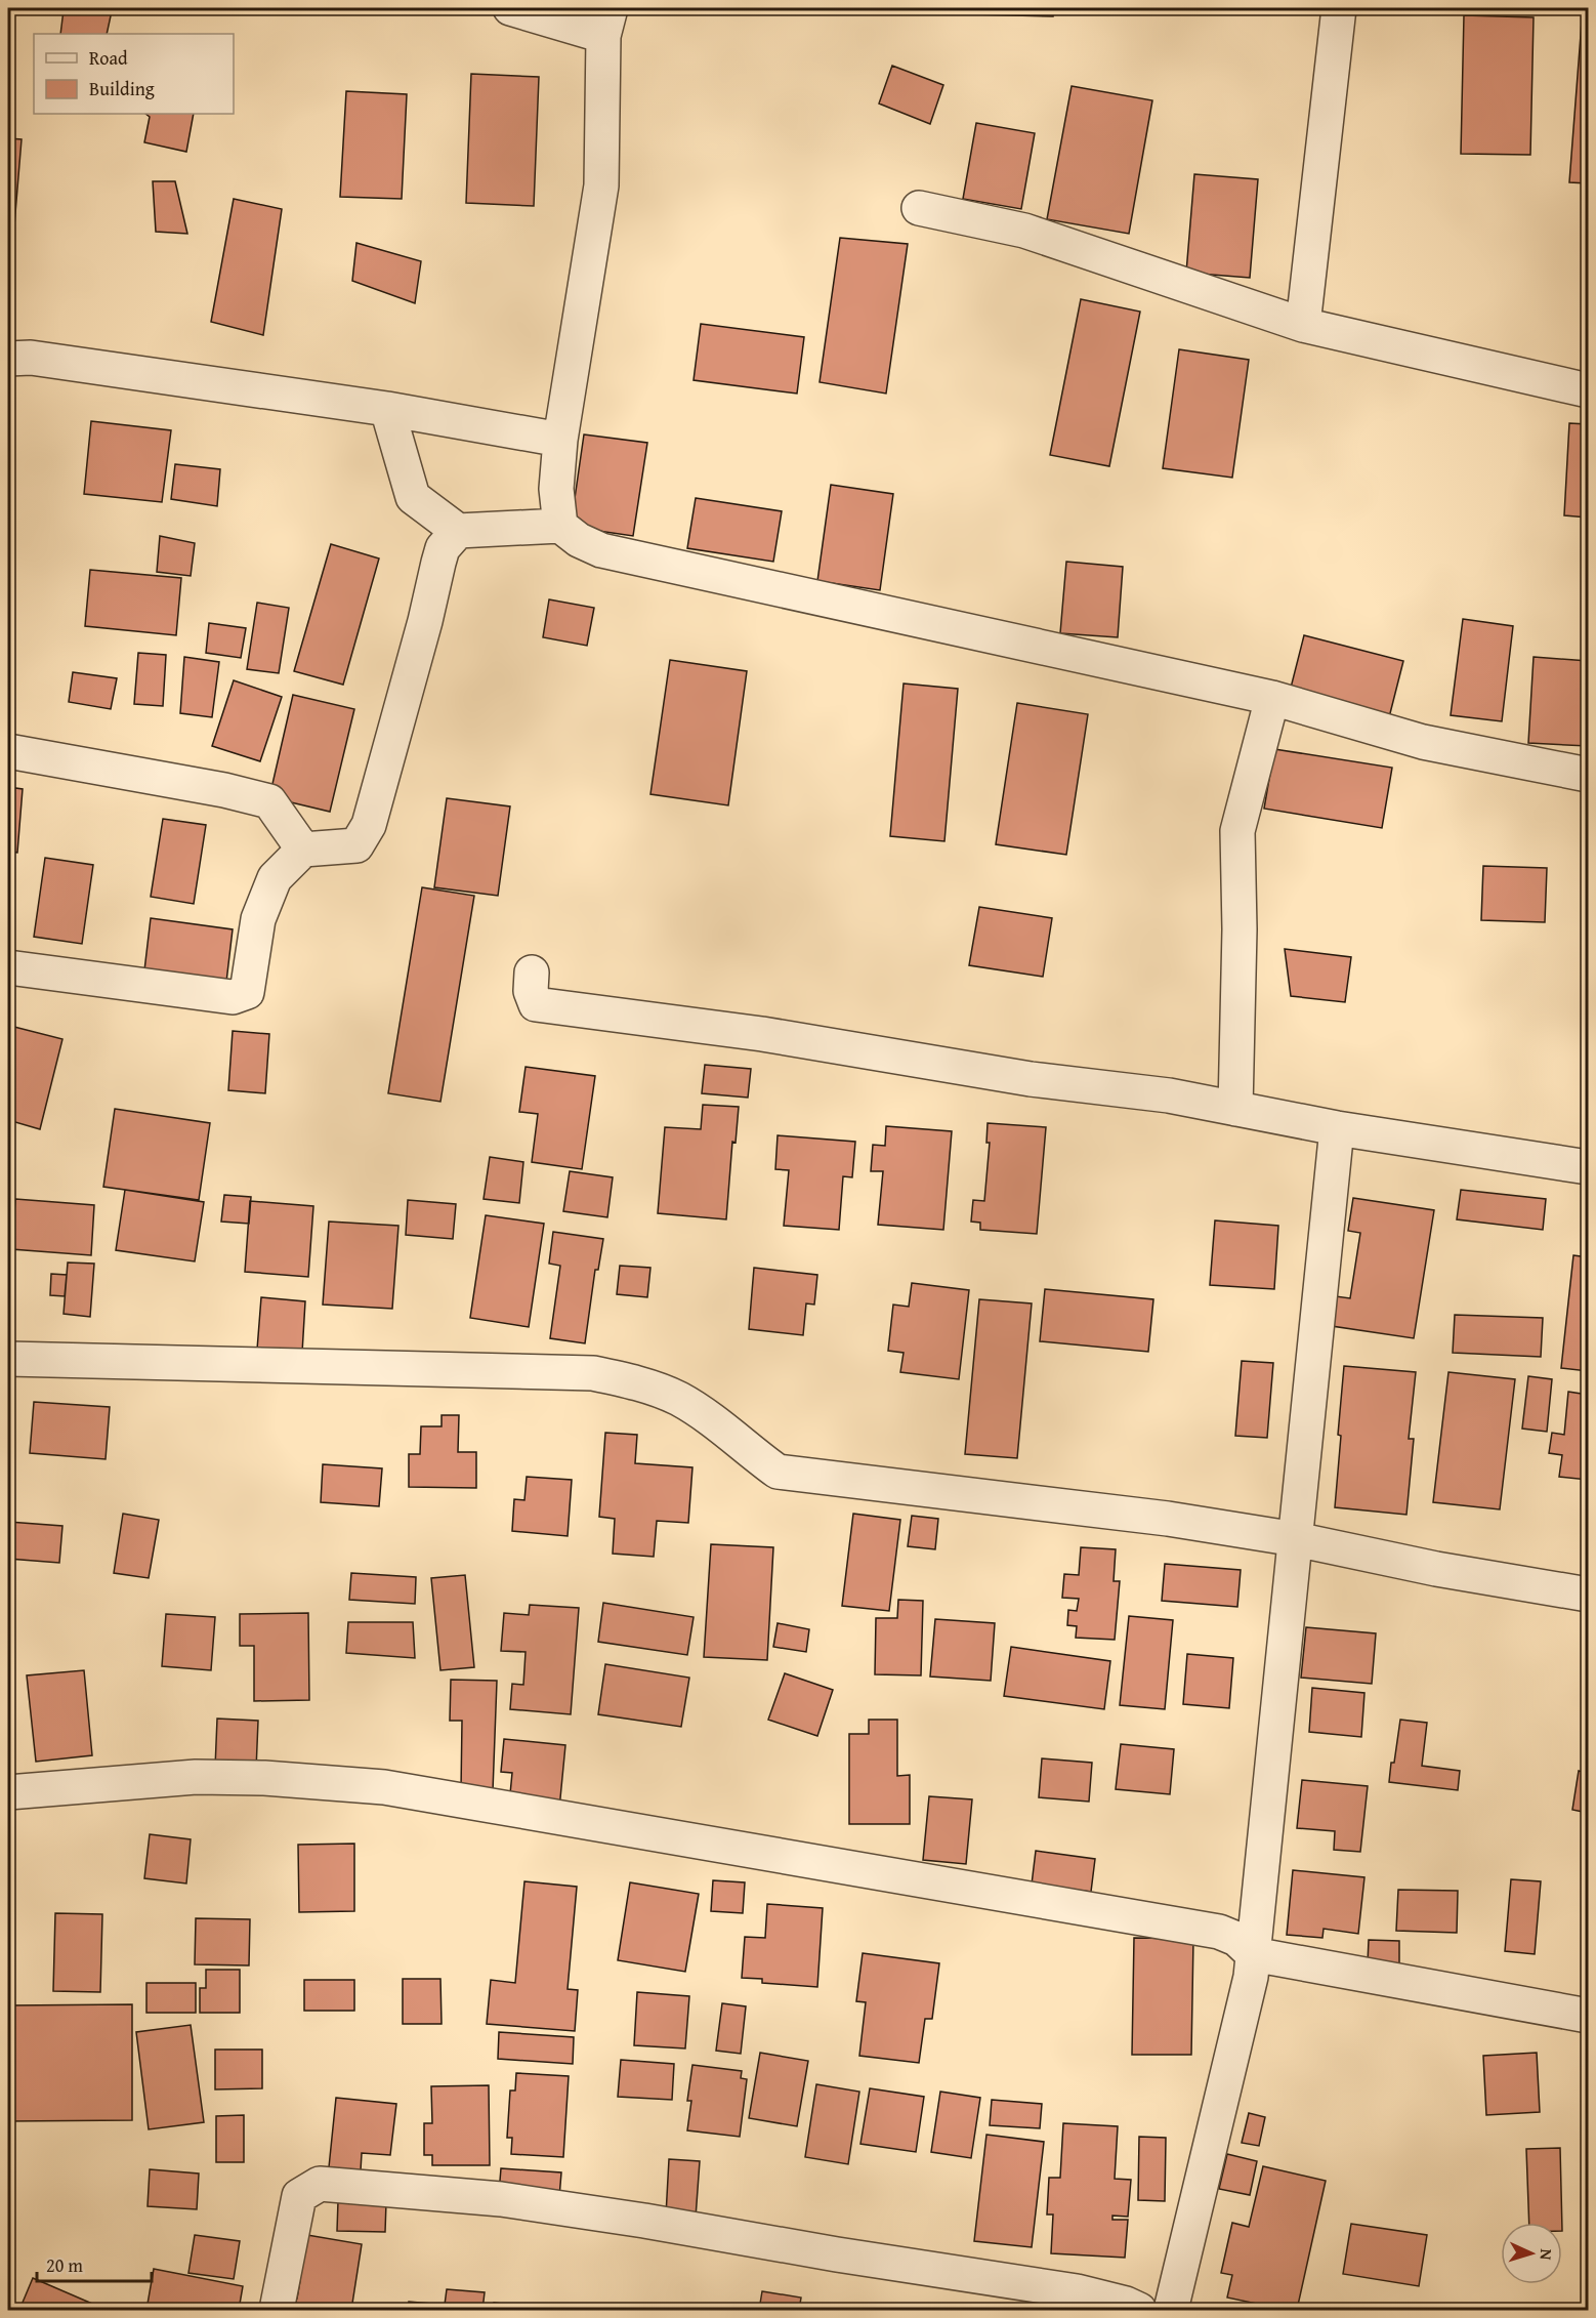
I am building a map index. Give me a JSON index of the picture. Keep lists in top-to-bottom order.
{
  "legend": ["Road", "Building"],
  "scale_bar": "20 m",
  "north": "right"
}
